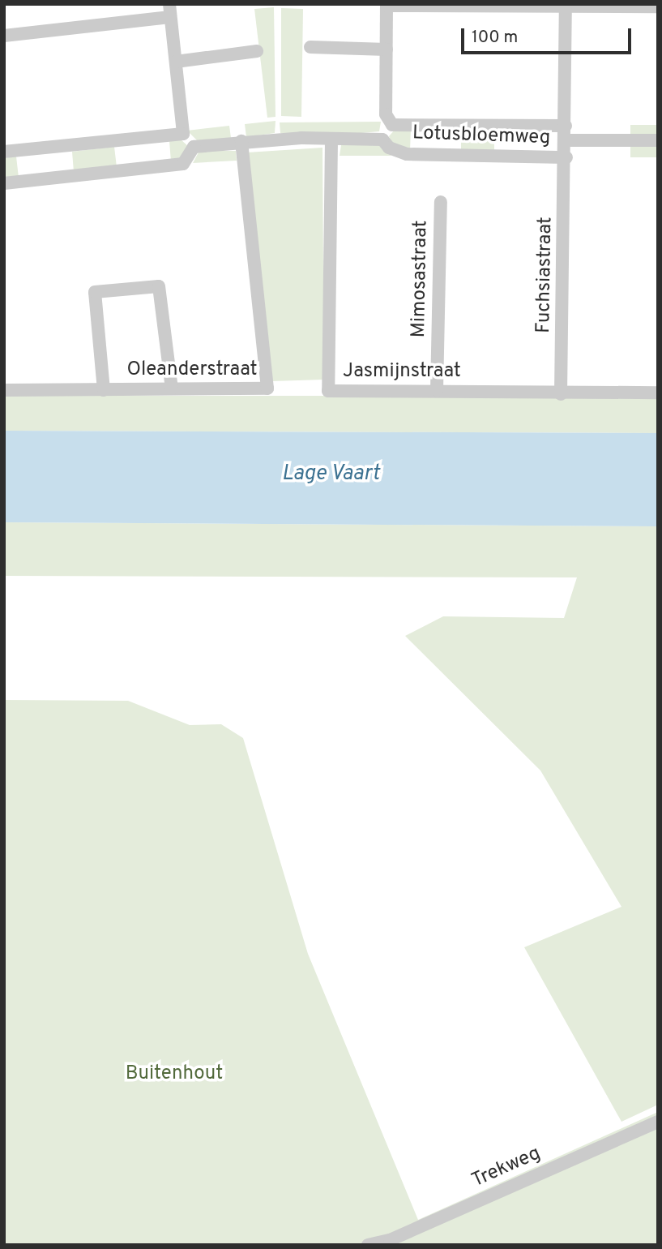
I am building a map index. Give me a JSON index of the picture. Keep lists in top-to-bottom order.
{
  "streets": {
    "street": [
      "Lotusbloemweg",
      "Fuchsiastraat",
      "Mimosastraat",
      "Oleanderstraat",
      "Jasmijnstraat",
      "Trekweg"
    ]
  },
  "crossings": [
    ["Lotusbloemweg", "Fuchsiastraat"],
    ["Lotusbloemweg", "Oleanderstraat"],
    ["Lotusbloemweg", "Jasmijnstraat"],
    ["Fuchsiastraat", "Jasmijnstraat"],
    ["Mimosastraat", "Jasmijnstraat"]
  ],
  "water": ["Lage Vaart"],
  "parks": ["Buitenhout"],
  "scale_bar": "100 m"
}
